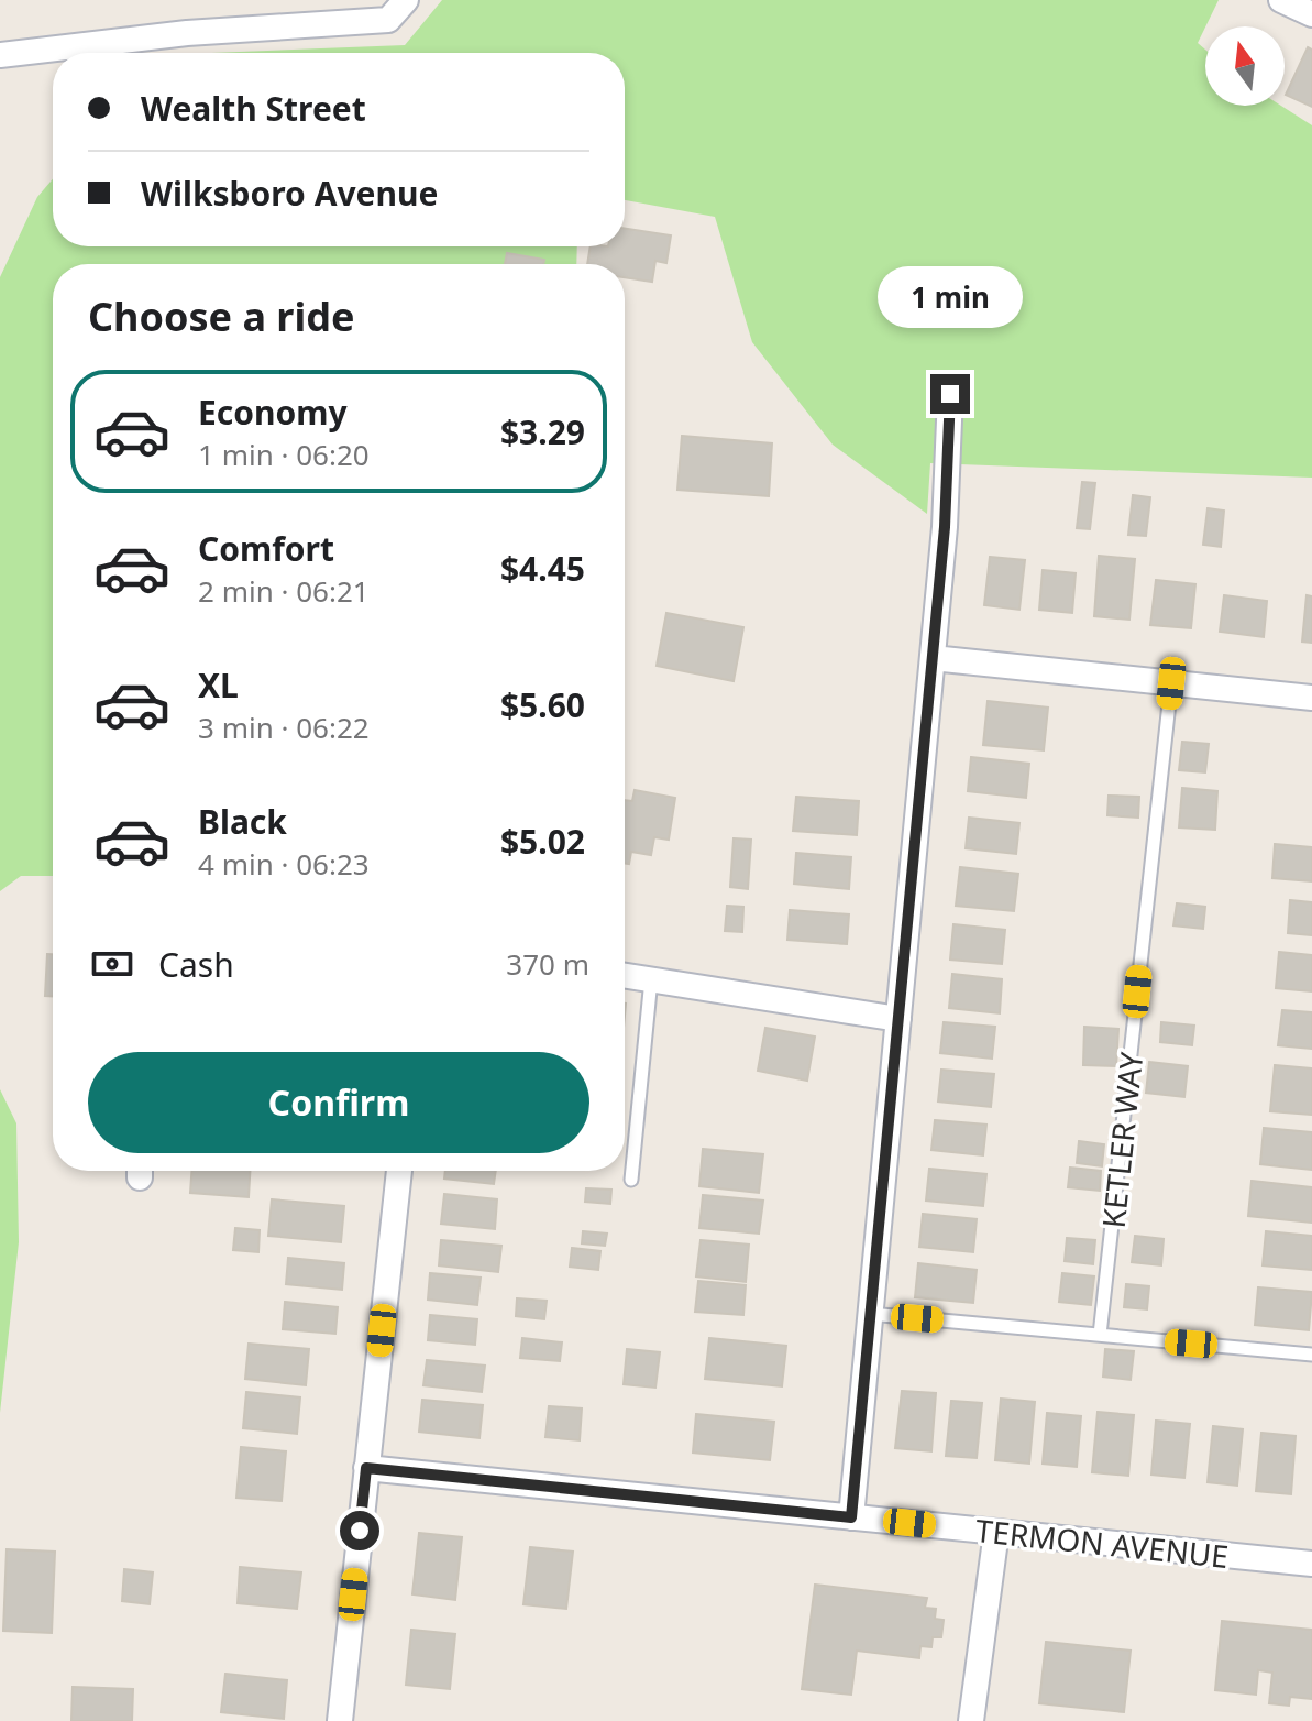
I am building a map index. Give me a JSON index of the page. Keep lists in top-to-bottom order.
{
  "streets": {
    "street": ["TERMON AVENUE"],
    "lane": ["KETLER WAY"]
  },
  "north": "top",
  "page": {
    "banner": ["Wealth Street", "Wilksboro Avenue"],
    "heading": "Choose a ride",
    "bubble": "1 min",
    "list": [
      {
        "name": "Economy",
        "note": "1 min · 06:20",
        "value": "$3.29"
      },
      {
        "name": "Comfort",
        "note": "2 min · 06:21",
        "value": "$4.45"
      },
      {
        "name": "XL",
        "note": "3 min · 06:22",
        "value": "$5.60"
      },
      {
        "name": "Black",
        "note": "4 min · 06:23",
        "value": "$5.02"
      }
    ],
    "pay": ["Cash", "370 m"],
    "buttons": "Confirm"
  }
}
